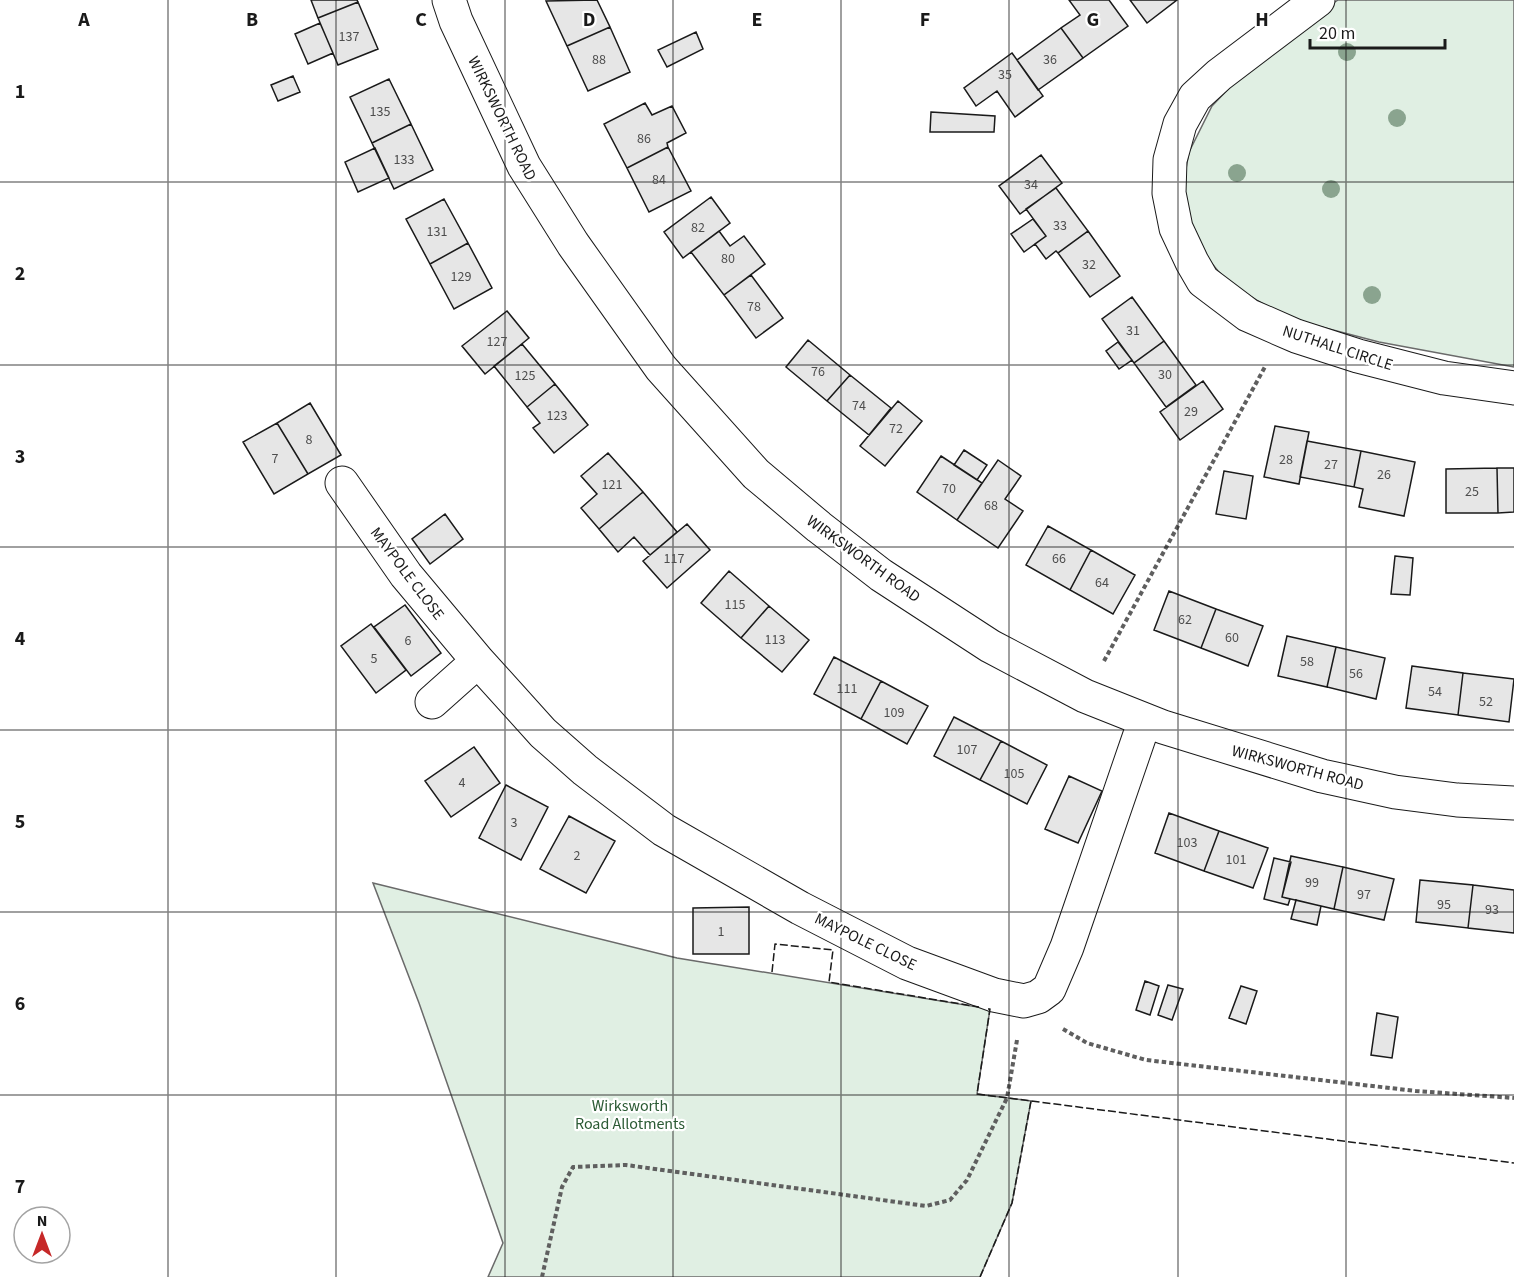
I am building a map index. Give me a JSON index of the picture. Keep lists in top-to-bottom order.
{
  "streets": {
    "street": ["WIRKSWORTH ROAD", "NUTHALL CIRCLE", "MAYPOLE CLOSE"]
  },
  "parks": ["Wirksworth Road Allotments"],
  "house_numbers": [
    "137",
    "88",
    "36",
    "35",
    "135",
    "86",
    "133",
    "84",
    "34",
    "33",
    "82",
    "131",
    "80",
    "32",
    "129",
    "78",
    "31",
    "127",
    "76",
    "30",
    "125",
    "74",
    "29",
    "123",
    "72",
    "8",
    "7",
    "28",
    "27",
    "26",
    "121",
    "70",
    "25",
    "68",
    "117",
    "66",
    "64",
    "115",
    "62",
    "60",
    "113",
    "6",
    "5",
    "58",
    "56",
    "111",
    "54",
    "52",
    "109",
    "107",
    "105",
    "4",
    "3",
    "103",
    "2",
    "101",
    "99",
    "97",
    "95",
    "93",
    "1"
  ],
  "scale_bar": "20 m",
  "north": "top",
  "grid": {
    "columns": [
      "A",
      "B",
      "C",
      "D",
      "E",
      "F",
      "G",
      "H"
    ],
    "rows": [
      "1",
      "2",
      "3",
      "4",
      "5",
      "6",
      "7"
    ]
  }
}
